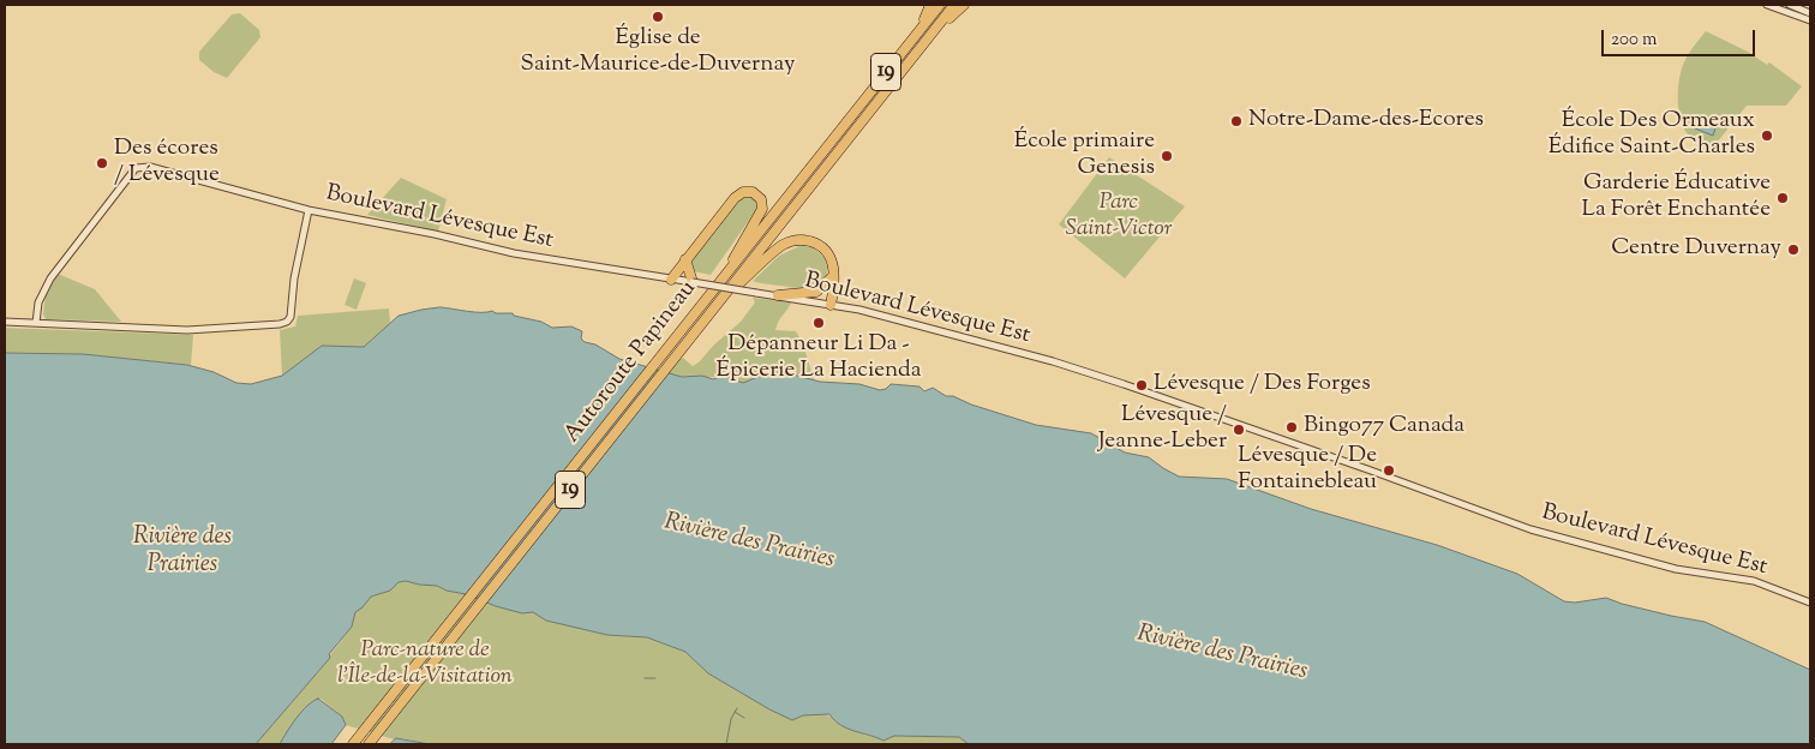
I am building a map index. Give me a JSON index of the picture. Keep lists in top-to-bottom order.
{
  "streets": {
    "highway": ["19", "Autoroute Papineau"],
    "street": ["Boulevard Lévesque Est"]
  },
  "water": ["Rivière des Prairies"],
  "parks": ["Parc Saint-Victor", "Parc-nature de l'Île-de-la-Visitation"],
  "places": [
    "Église de Saint-Maurice-de-Duvernay",
    "Notre-Dame-des-Ecores",
    "École Des Ormeaux Édifice Saint-Charles",
    "École primaire Genesis",
    "Des écores / Lévesque",
    "Garderie Éducative La Forêt Enchantée",
    "Centre Duvernay",
    "Dépanneur Li Da - Épicerie La Hacienda",
    "Lévesque / Des Forges",
    "Bingo77 Canada",
    "Lévesque / Jeanne-Leber",
    "Lévesque / De Fontainebleau"
  ],
  "scale_bar": "200 m"
}
